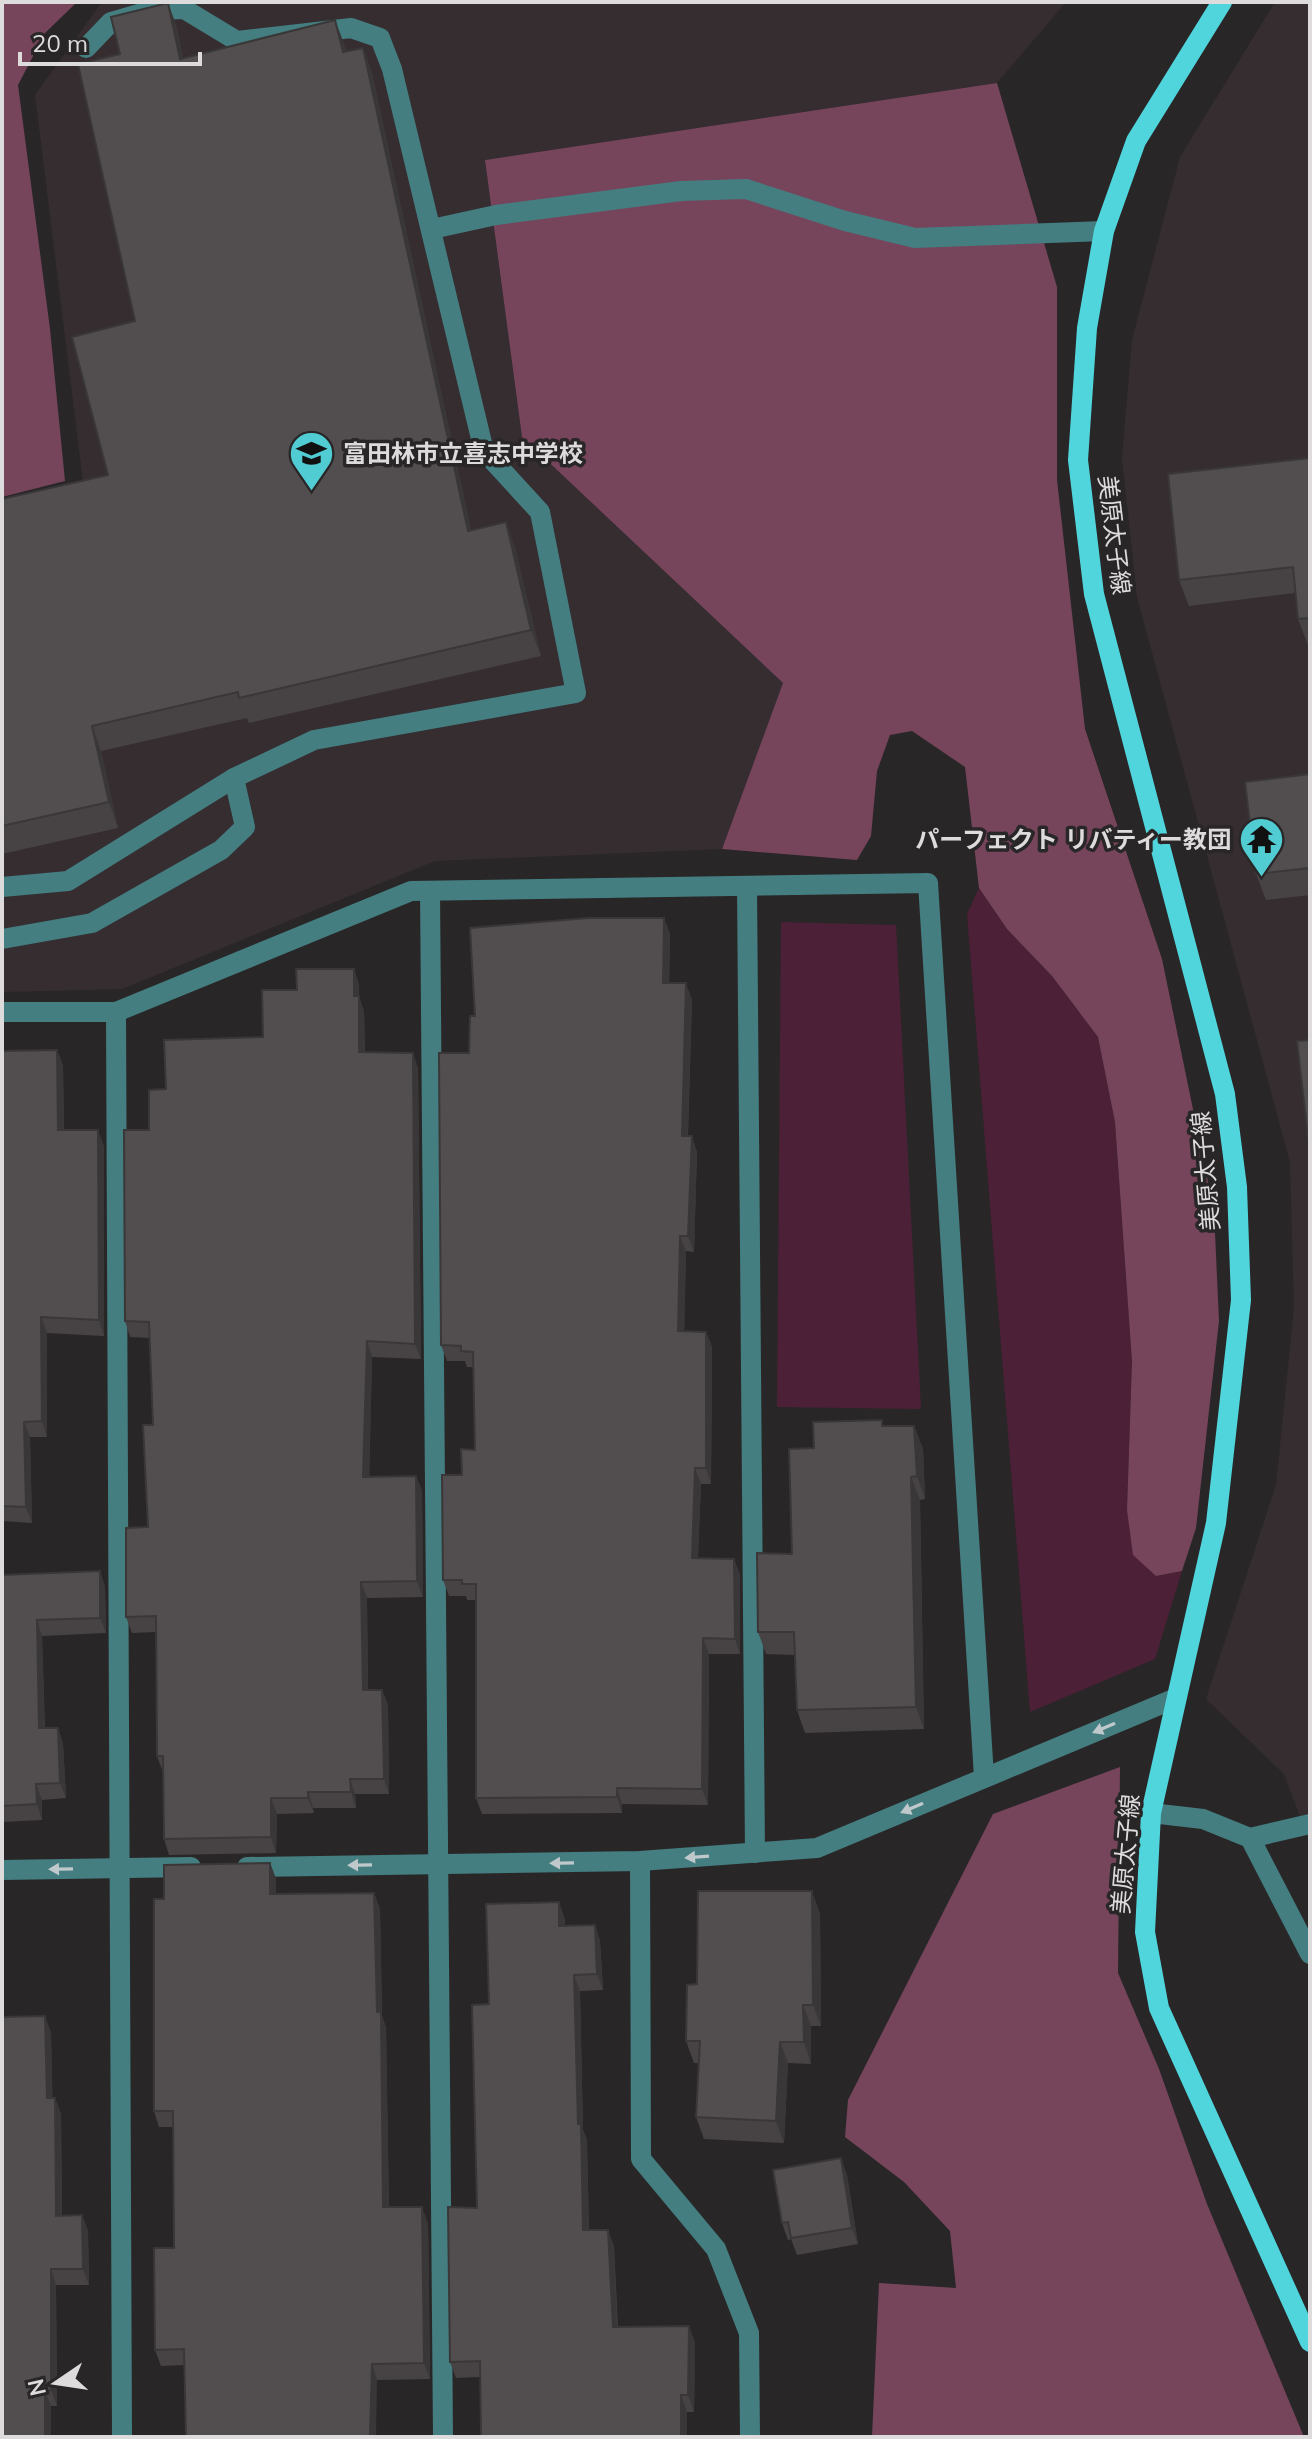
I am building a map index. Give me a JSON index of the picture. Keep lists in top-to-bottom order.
{
  "streets": {
    "main road": ["美原太子線"]
  },
  "places": {
    "school or university": ["富田林市立喜志中学校"],
    "temple": ["パーフェクト リバティー教団"]
  },
  "scale_bar": "20 m",
  "north": "left"
}
